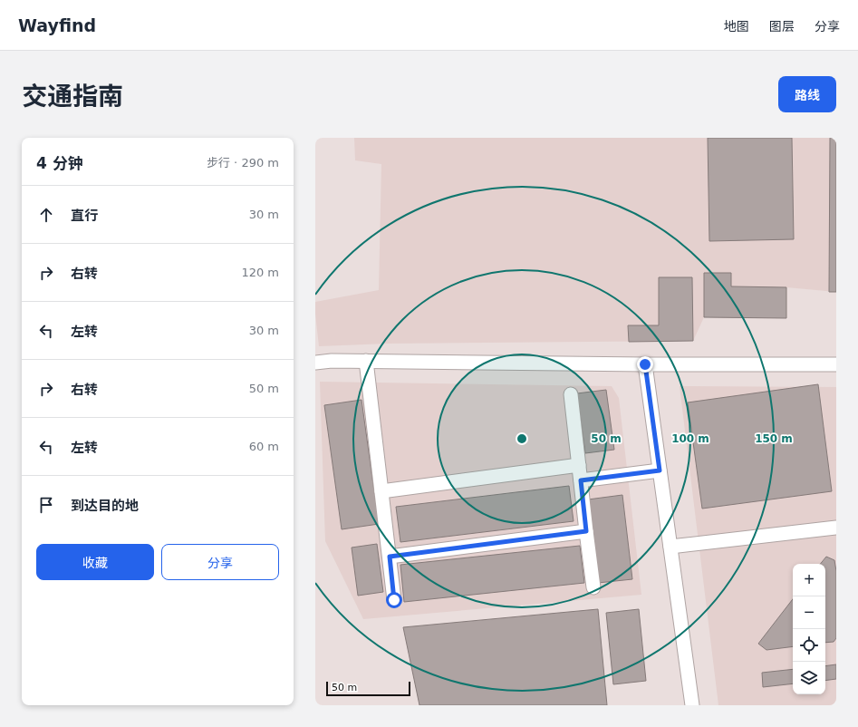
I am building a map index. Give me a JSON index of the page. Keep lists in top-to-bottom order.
{
  "scale_bar": "50 m",
  "page": {
    "header": "Wayfind",
    "nav": ["地图", "图层", "分享"],
    "title": "交通指南",
    "buttons": [
      "路线",
      ["收藏", "分享"]
    ],
    "heading": ["4 分钟", "步行 · 290 m"],
    "list": [
      ["直行", "30 m"],
      ["右转", "120 m"],
      ["左转", "30 m"],
      ["右转", "50 m"],
      ["左转", "60 m"],
      "到达目的地"
    ],
    "map_buttons": ["+", "−"],
    "scale": "50 m"
  },
  "rings": ["50 m", "100 m", "150 m"]
}
